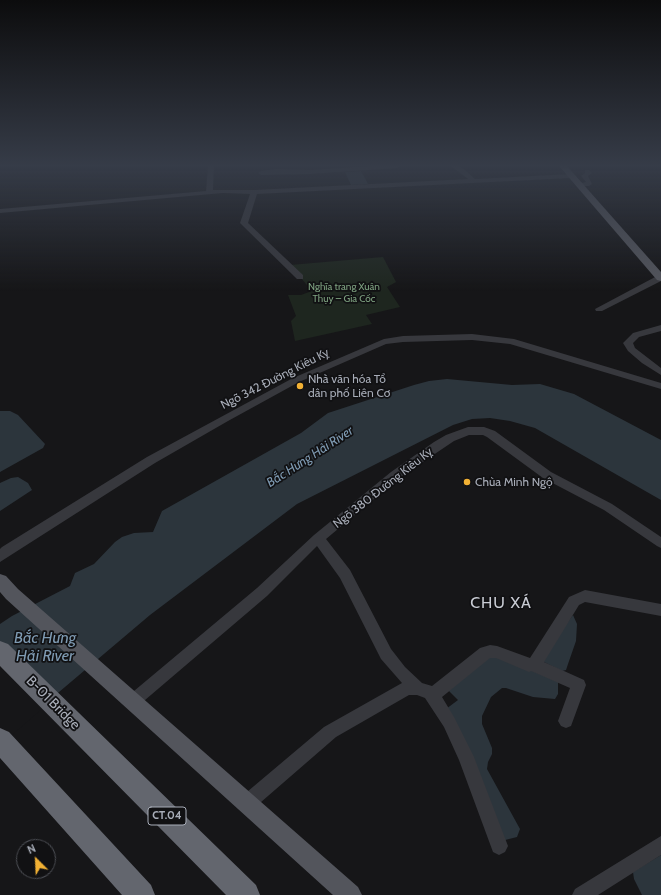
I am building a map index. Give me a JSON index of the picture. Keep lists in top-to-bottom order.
{
  "streets": {
    "highway": ["B-01 Bridge", "CT.04"],
    "street": ["Ngõ 342 Đường Kiêu Kỵ", "Ngõ 380 Đường Kiêu Kỵ"]
  },
  "districts": ["CHU XÁ"],
  "water": ["Bắc Hưng Hải River"],
  "parks": ["Nghĩa trang Xuân Thụy – Gia Cốc"],
  "places": ["Nhà văn hóa Tổ dân phố Liên Cơ", "Chùa Minh Ngộ"],
  "north": "top left"
}
